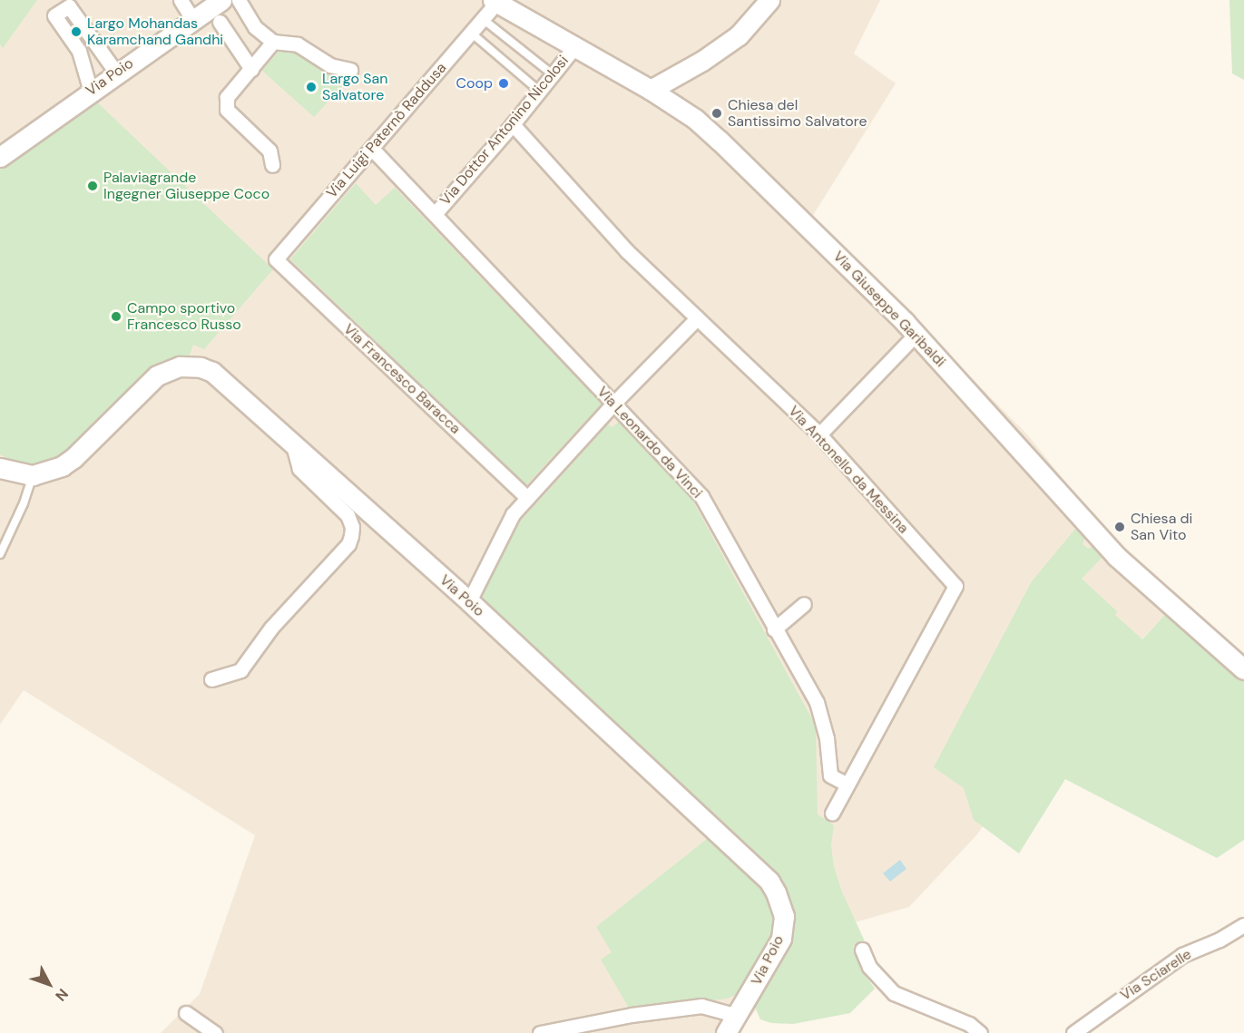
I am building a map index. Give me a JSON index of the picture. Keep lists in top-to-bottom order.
{
  "streets": {
    "street": [
      "Via Poio",
      "Via Luigi Paternò Raddusa",
      "Via Dottor Antonino Nicolosi",
      "Via Giuseppe Garibaldi",
      "Via Francesco Baracca",
      "Via Leonardo da Vinci",
      "Via Antonello da Messina",
      "Via Sciarelle"
    ]
  },
  "crossings": [
    ["Via Luigi Paternò Raddusa", "Via Giuseppe Garibaldi"],
    ["Via Luigi Paternò Raddusa", "Via Francesco Baracca"],
    ["Via Luigi Paternò Raddusa", "Via Leonardo da Vinci"],
    ["Via Dottor Antonino Nicolosi", "Via Giuseppe Garibaldi"],
    ["Via Dottor Antonino Nicolosi", "Via Leonardo da Vinci"],
    ["Via Dottor Antonino Nicolosi", "Via Antonello da Messina"],
    ["Via Leonardo da Vinci", "Via Antonello da Messina"]
  ],
  "places": [
    "Largo Mohandas Karamchand Gandhi",
    "Coop",
    "Largo San Salvatore",
    "Chiesa del Santissimo Salvatore",
    "Palaviagrande Ingegner Giuseppe Coco",
    "Campo sportivo Francesco Russo",
    "Chiesa di San Vito"
  ],
  "north": "bottom right"
}
